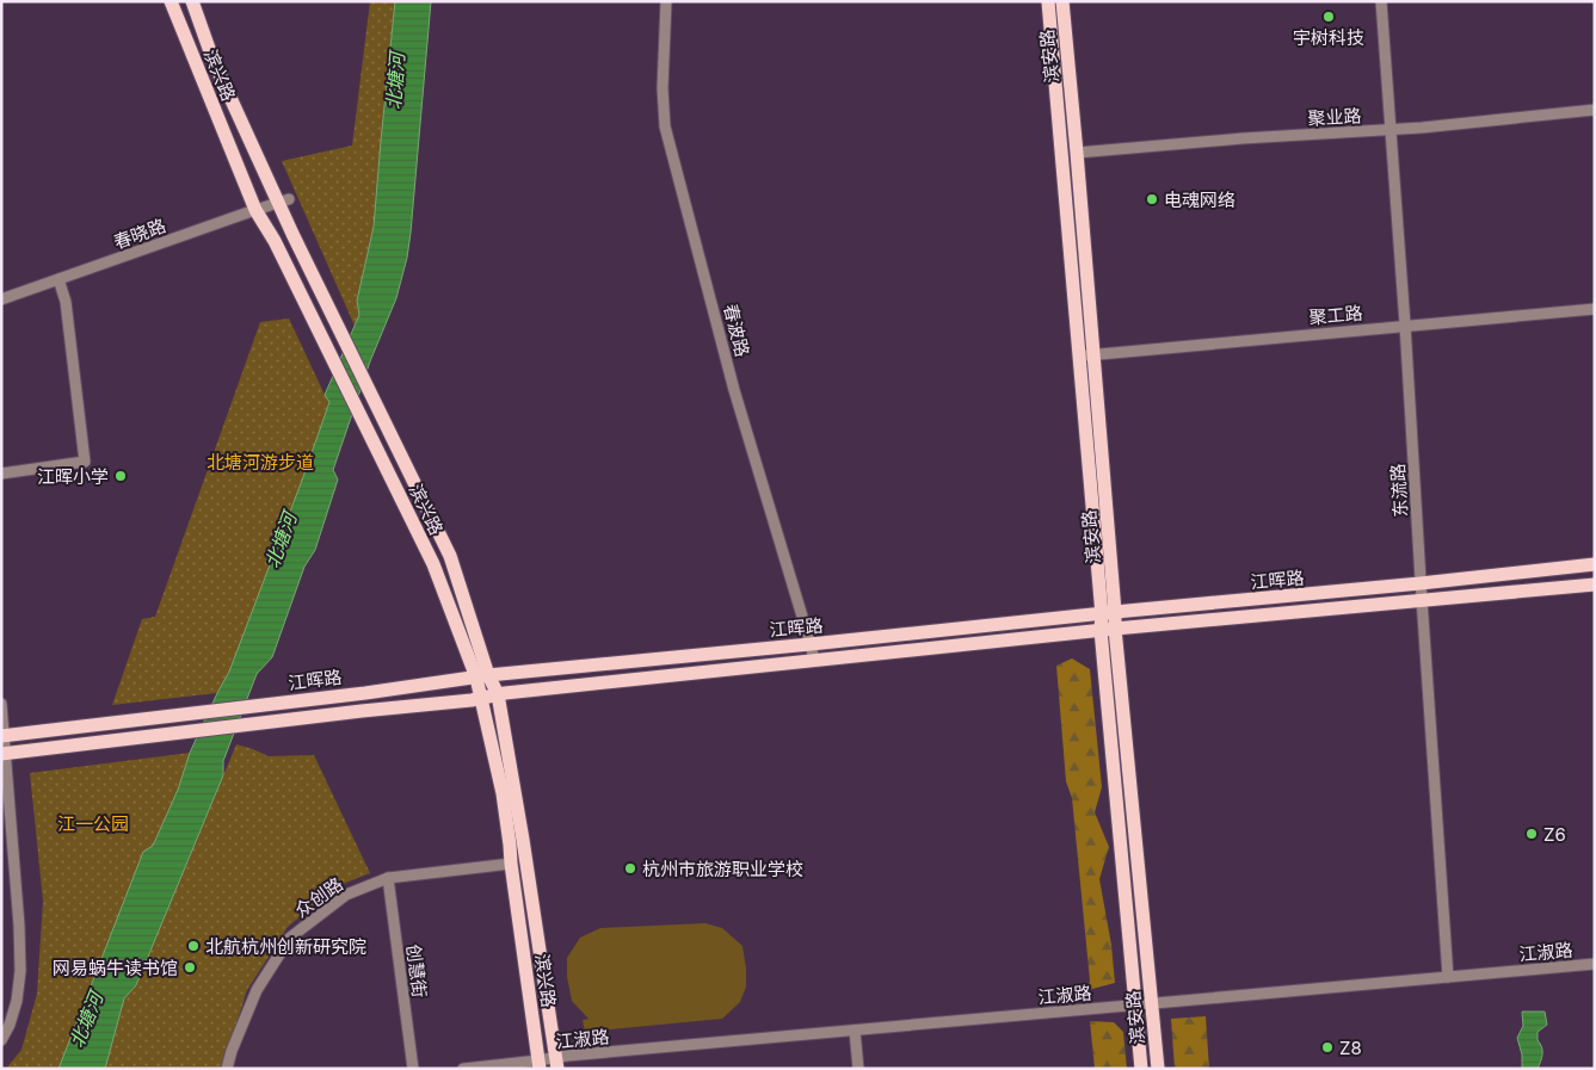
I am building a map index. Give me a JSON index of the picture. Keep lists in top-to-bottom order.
{
  "streets": {
    "main road": ["滨安路", "滨兴路", "江晖路"],
    "street": [
      "聚业路",
      "春晓路",
      "聚工路",
      "春波路",
      "东流路",
      "众创路",
      "江淑路",
      "创慧街"
    ]
  },
  "crossings": [
    ["滨安路", "聚业路"],
    ["滨安路", "聚工路"],
    ["滨安路", "江晖路"],
    ["滨安路", "江淑路"],
    ["滨兴路", "春晓路"],
    ["滨兴路", "江晖路"],
    ["滨兴路", "众创路"],
    ["滨兴路", "江淑路"],
    ["聚业路", "东流路"],
    ["聚工路", "东流路"],
    ["春波路", "江晖路"],
    ["东流路", "江晖路"],
    ["东流路", "江淑路"],
    ["众创路", "创慧街"]
  ],
  "water": ["北塘河"],
  "parks": ["北塘河游步道", "江一公园"],
  "places": [
    "宇树科技",
    "电魂网络",
    "江晖小学",
    "Z6",
    "杭州市旅游职业学校",
    "北航杭州创新研究院",
    "网易蜗牛读书馆",
    "Z8"
  ]
}
